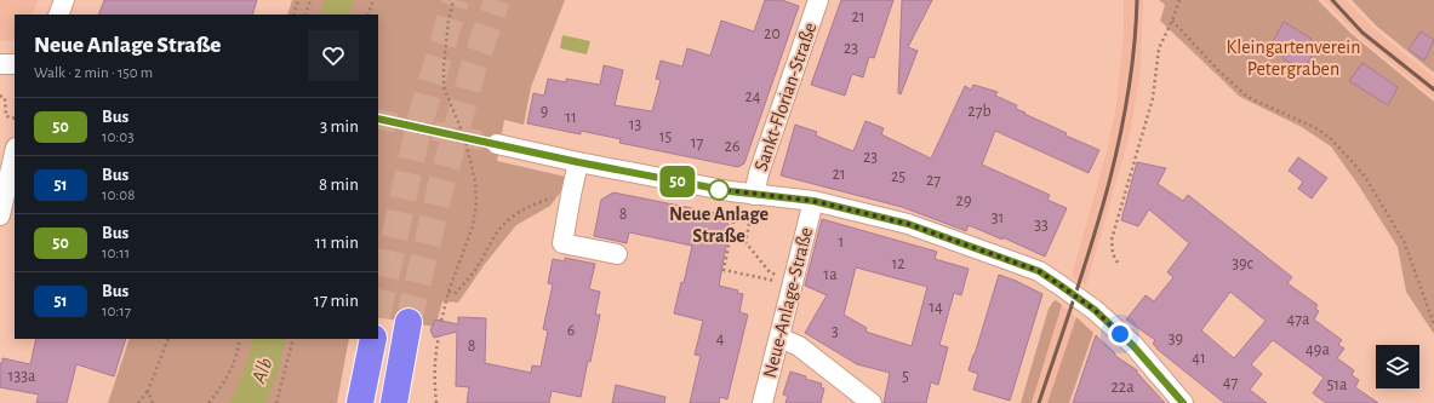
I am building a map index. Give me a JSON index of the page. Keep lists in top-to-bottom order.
{
  "streets": {
    "street": ["Sankt-Florian-Straße", "Neue-Anlage-Straße"]
  },
  "water": ["Alb"],
  "parks": ["Kleingartenverein Petergraben"],
  "places": ["Neue Anlage Straße"],
  "lines": ["bus line 50"],
  "house_numbers": [
    "21",
    "20",
    "23",
    "24",
    "9",
    "27b",
    "11",
    "13",
    "15",
    "17",
    "26",
    "23",
    "21",
    "25",
    "27",
    "29",
    "8",
    "31",
    "33",
    "1",
    "12",
    "39c",
    "1a",
    "14",
    "47a",
    "6",
    "3",
    "4",
    "39",
    "8",
    "49a",
    "41",
    "133a",
    "5",
    "47",
    "51a",
    "22a"
  ],
  "page": {
    "on_map": "50",
    "heading": ["Neue Anlage Straße", "Walk · 2 min · 150 m"],
    "list": [
      {
        "mark": "50",
        "name": "Bus",
        "note": "10:03",
        "value": "3 min"
      },
      {
        "mark": "51",
        "name": "Bus",
        "note": "10:08",
        "value": "8 min"
      },
      {
        "mark": "50",
        "name": "Bus",
        "note": "10:11",
        "value": "11 min"
      },
      {
        "mark": "51",
        "name": "Bus",
        "note": "10:17",
        "value": "17 min"
      }
    ]
  }
}
